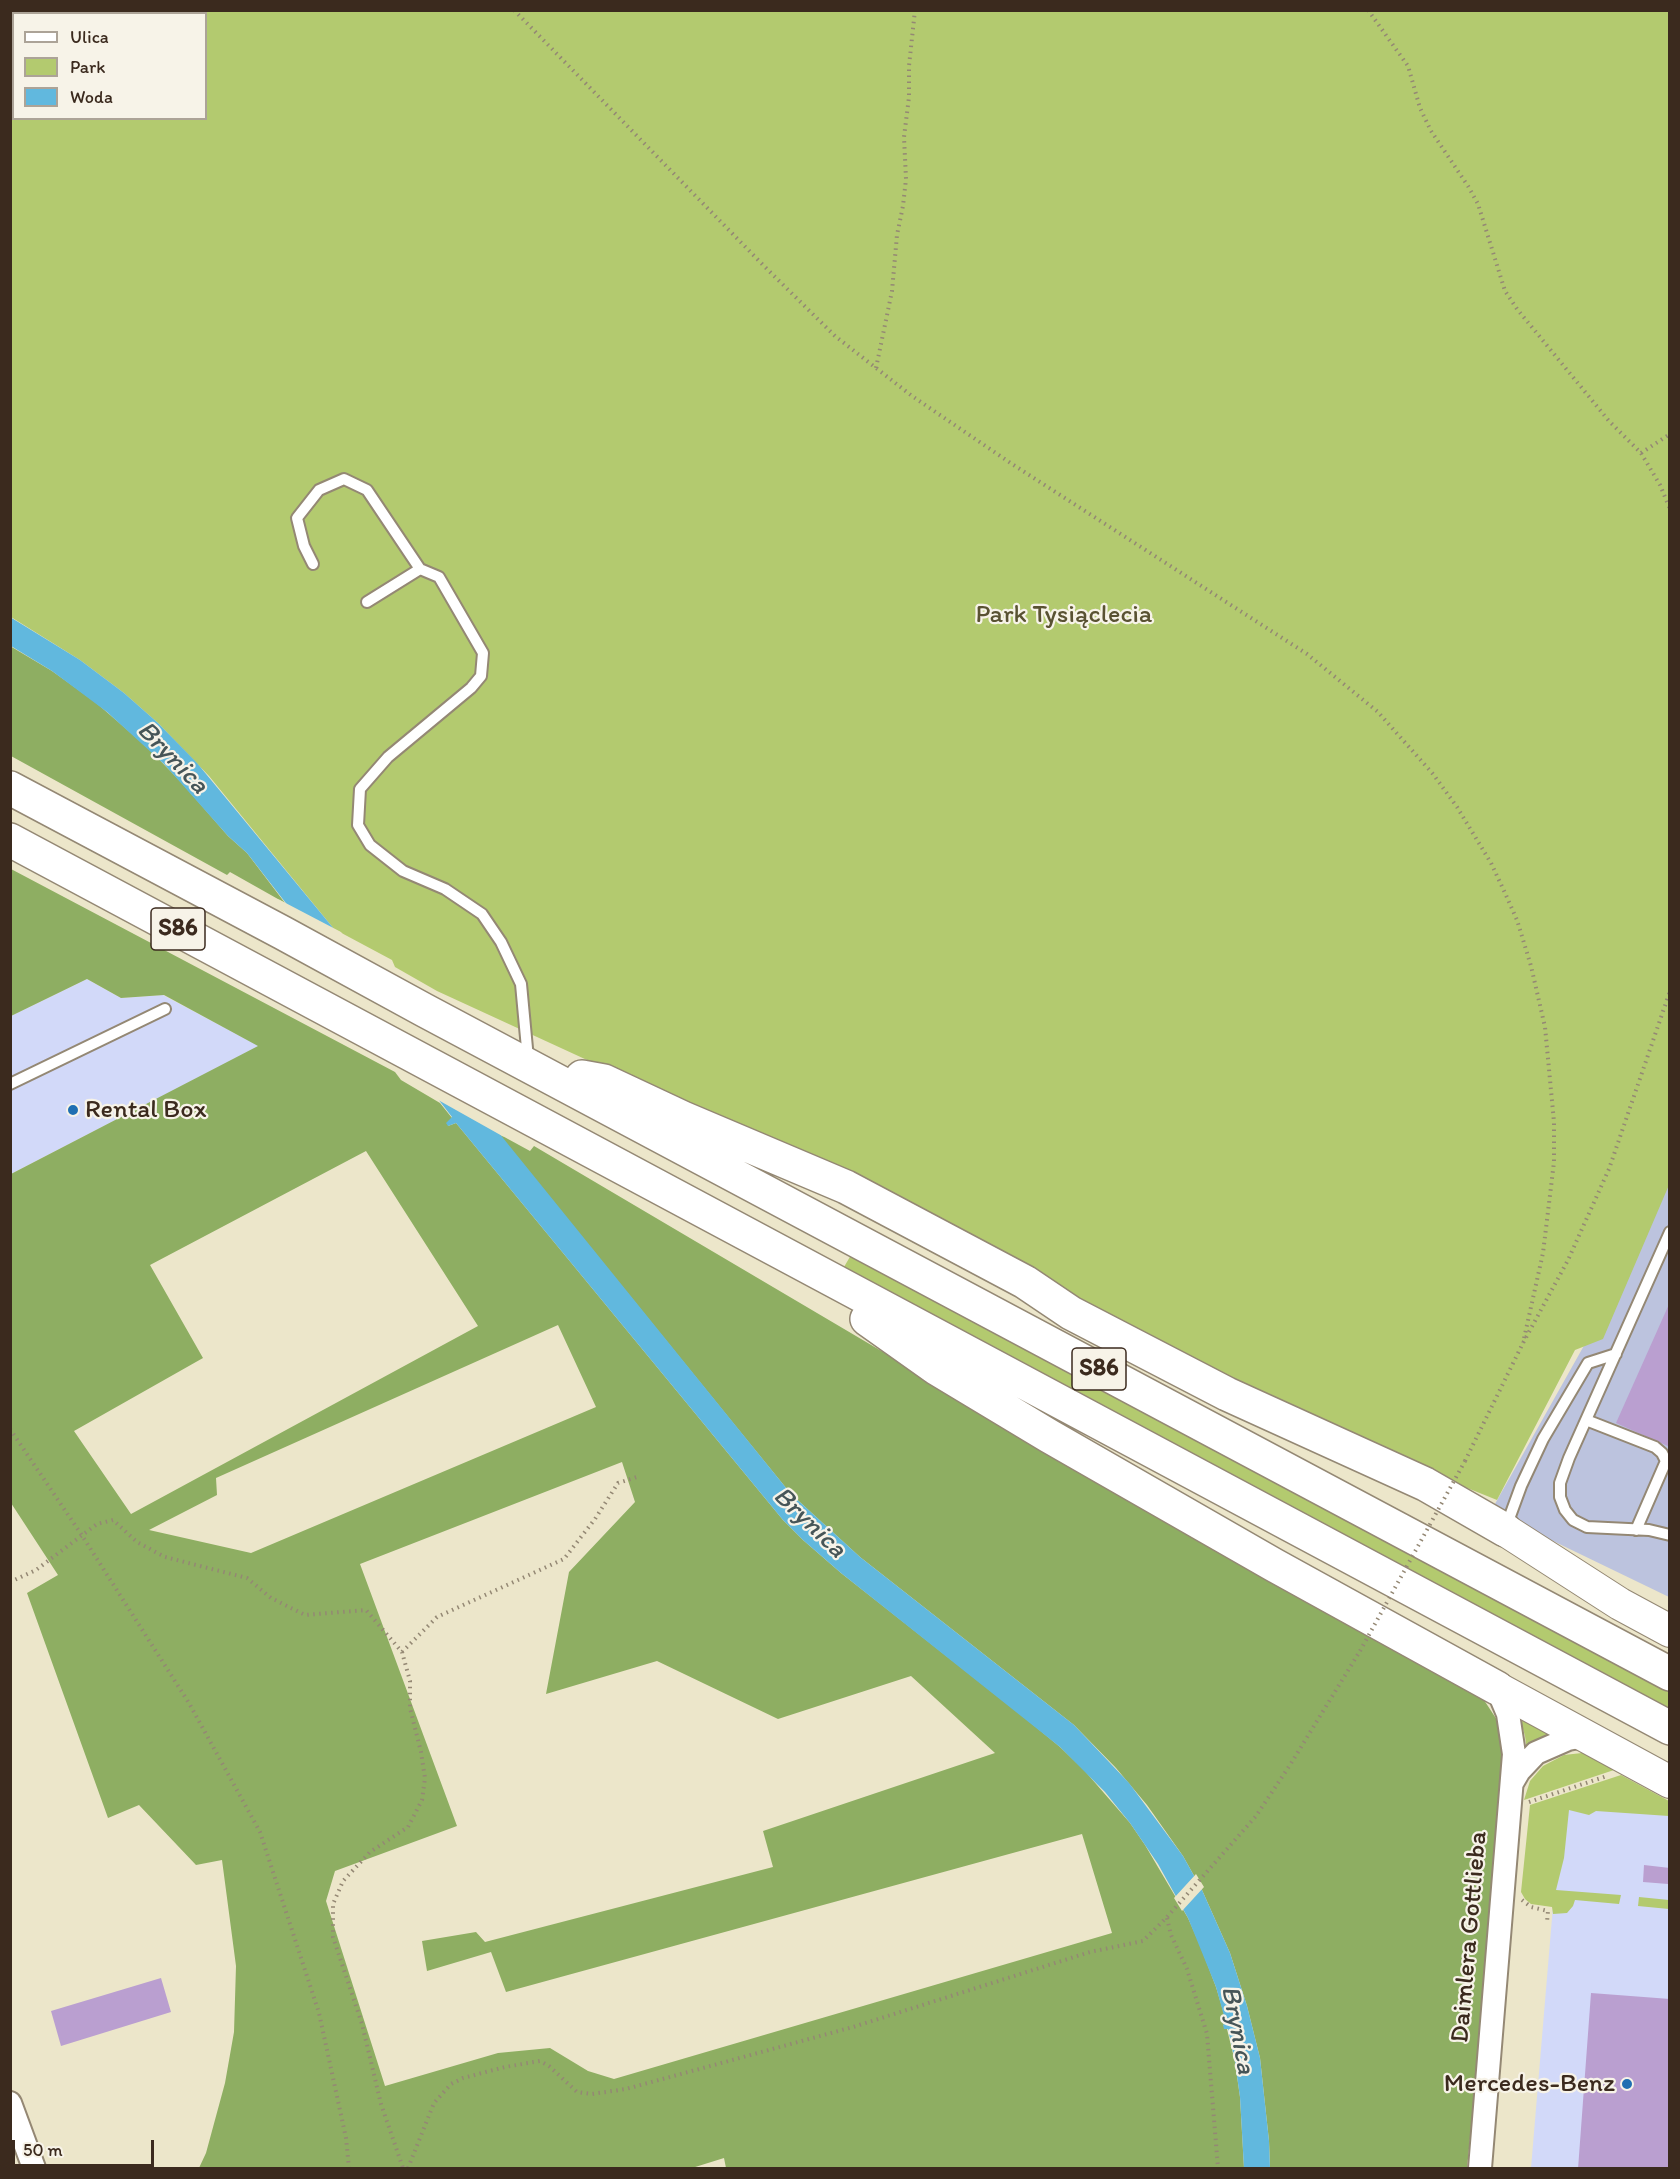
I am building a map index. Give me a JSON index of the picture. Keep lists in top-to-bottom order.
{
  "streets": {
    "highway": ["S86"],
    "street": ["Daimlera Gottlieba"]
  },
  "water": ["Brynica"],
  "parks": ["Park Tysiąclecia"],
  "places": ["Rental Box", "Mercedes-Benz"],
  "legend": ["Ulica", "Park", "Woda"],
  "scale_bar": "50 m"
}
